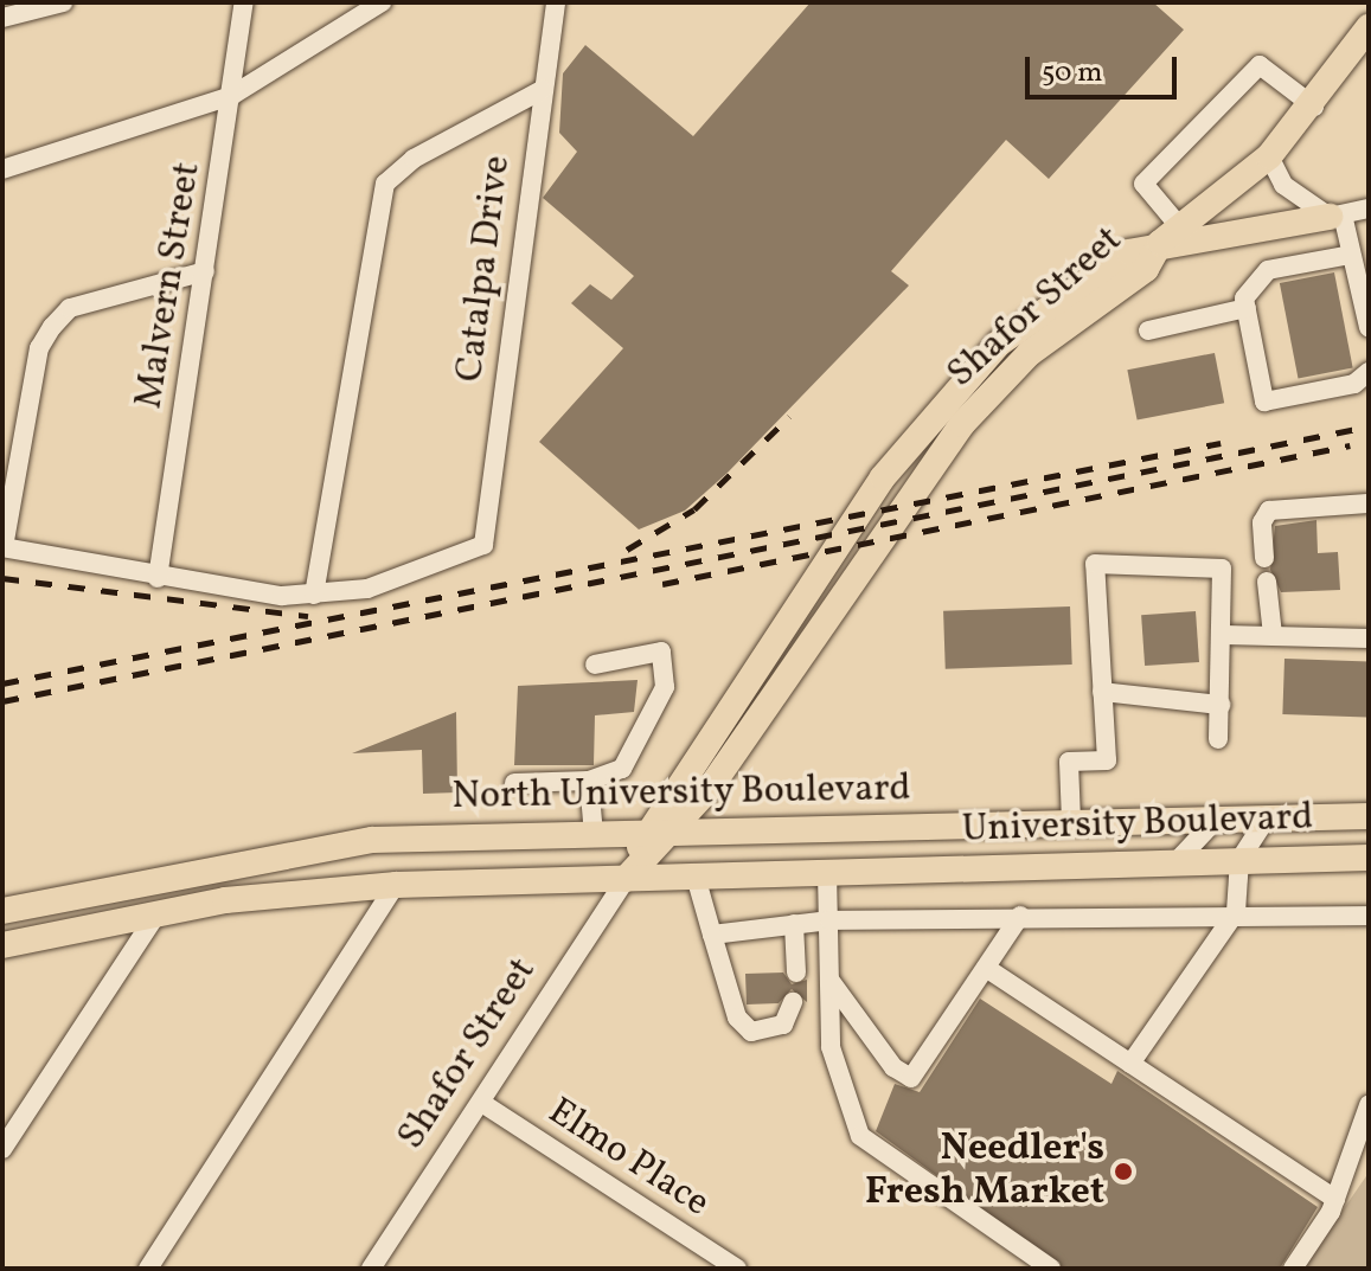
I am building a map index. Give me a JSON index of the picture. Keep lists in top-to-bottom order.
{
  "streets": {
    "main road": ["Shafor Street", "North University Boulevard", "University Boulevard"],
    "street": ["Catalpa Drive", "Malvern Street", "Elmo Place"]
  },
  "crossings": [
    ["Shafor Street", "North University Boulevard"],
    ["Shafor Street", "University Boulevard"],
    ["Shafor Street", "Elmo Place"]
  ],
  "places": ["Needler's Fresh Market"],
  "scale_bar": "50 m"
}
